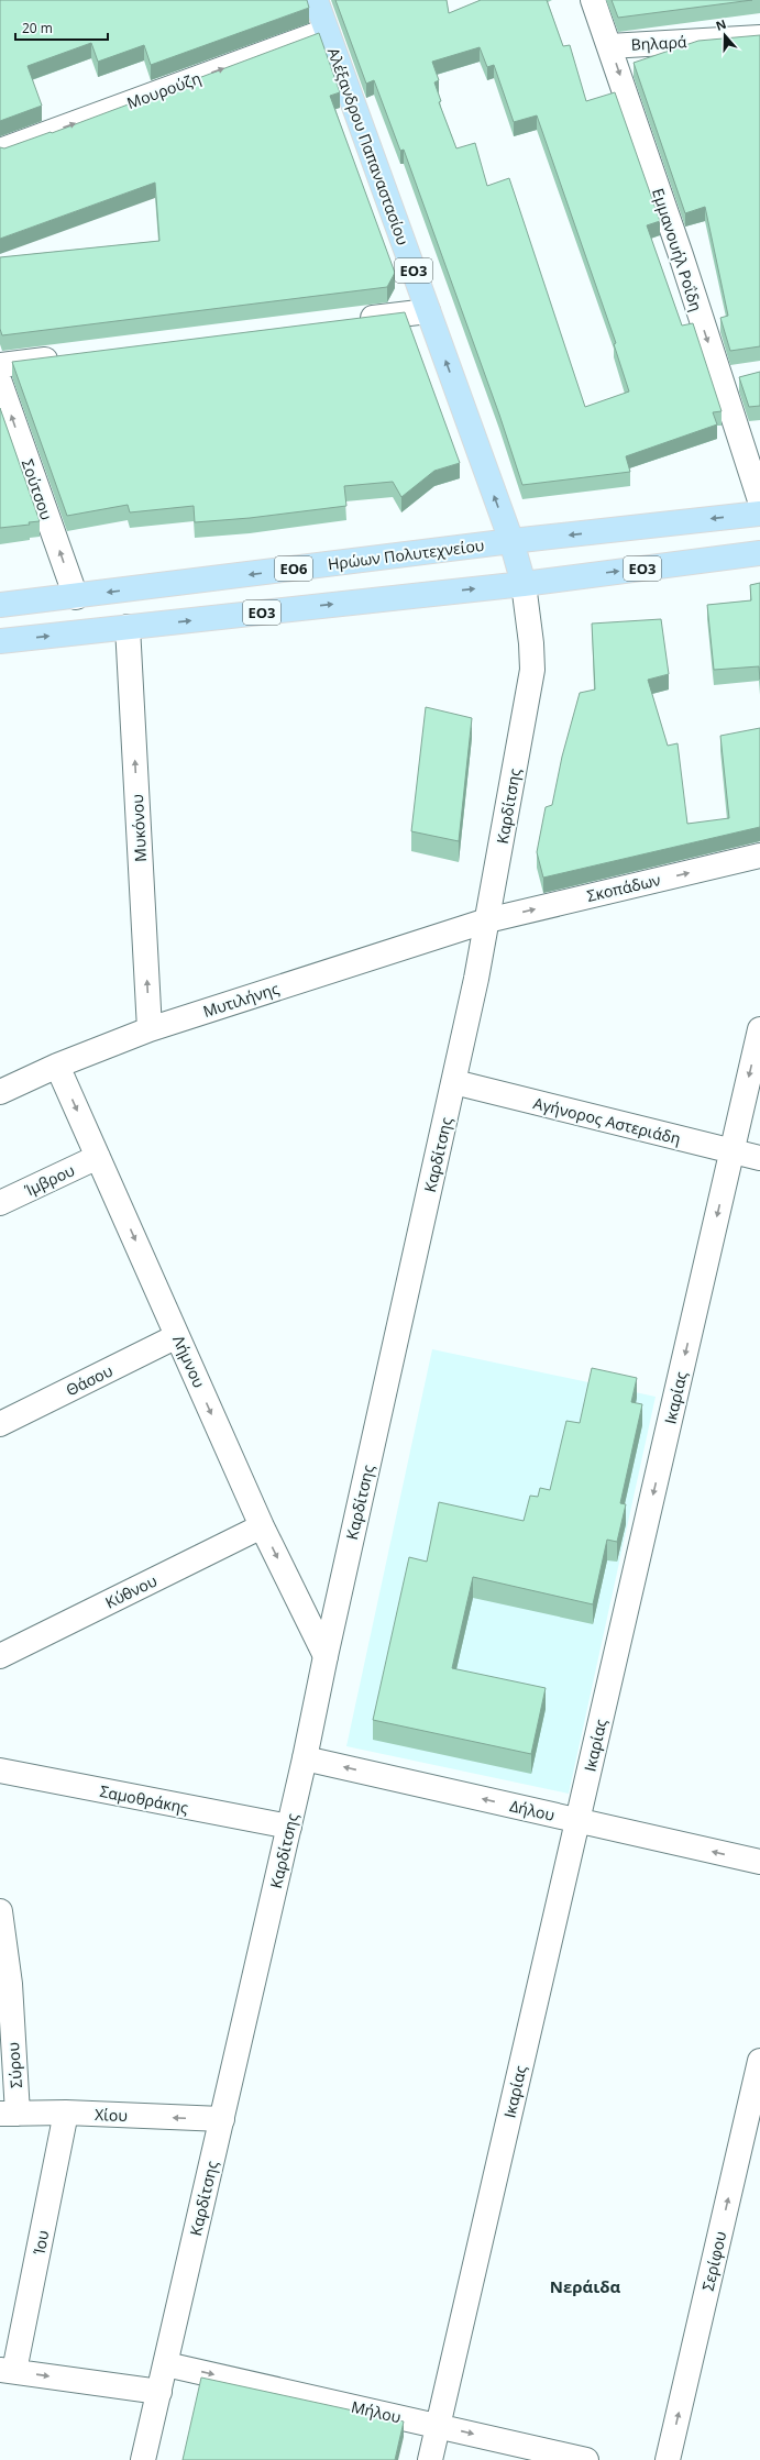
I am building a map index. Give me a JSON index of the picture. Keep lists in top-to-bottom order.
{
  "streets": {
    "main road": [
      "Αλέξανδρου Παπαναστασίου",
      "ΕΟ3",
      "Ηρώων Πολυτεχνείου",
      "ΕΟ6",
      "Καρδίτσης"
    ],
    "street": [
      "Βηλαρά",
      "Μουρούζη",
      "Εμμανουήλ Ροΐδη",
      "Σούτσου",
      "Μυκόνου",
      "Σκοπάδων",
      "Μυτιλήνης",
      "Αγήνορος Αστεριάδη",
      "Ίμβρου",
      "Λήμνου",
      "Θάσου",
      "Ικαρίας",
      "Κύθνου",
      "Σαμοθράκης",
      "Δήλου",
      "Σύρου",
      "Χίου",
      "Ίου",
      "Σερίφου",
      "Μήλου"
    ]
  },
  "crossings": [
    ["Βηλαρά", "Εμμανουήλ Ροΐδη"],
    ["Μουρούζη", "Αλέξανδρου Παπαναστασίου"],
    ["Αλέξανδρου Παπαναστασίου", "Ηρώων Πολυτεχνείου"],
    ["Αλέξανδρου Παπαναστασίου", "Καρδίτσης"],
    ["ΕΟ3", "Καρδίτσης"],
    ["ΕΟ3", "Μυκόνου"],
    ["Σούτσου", "Ηρώων Πολυτεχνείου"],
    ["Ηρώων Πολυτεχνείου", "Καρδίτσης"],
    ["Καρδίτσης", "Σκοπάδων"],
    ["Καρδίτσης", "Μυτιλήνης"],
    ["Καρδίτσης", "Αγήνορος Αστεριάδη"],
    ["Καρδίτσης", "Λήμνου"],
    ["Καρδίτσης", "Σαμοθράκης"],
    ["Καρδίτσης", "Δήλου"],
    ["Καρδίτσης", "Χίου"],
    ["Καρδίτσης", "Μήλου"],
    ["Μυκόνου", "Μυτιλήνης"],
    ["Σκοπάδων", "Μυτιλήνης"],
    ["Μυτιλήνης", "Λήμνου"],
    ["Αγήνορος Αστεριάδη", "Ικαρίας"],
    ["Ίμβρου", "Λήμνου"],
    ["Λήμνου", "Θάσου"],
    ["Λήμνου", "Κύθνου"],
    ["Ικαρίας", "Δήλου"],
    ["Ικαρίας", "Μήλου"],
    ["Σύρου", "Χίου"],
    ["Χίου", "Ίου"]
  ],
  "one_way": [
    "Μουρούζη",
    "Αλέξανδρου Παπαναστασίου",
    "Εμμανουήλ Ροΐδη",
    "Σούτσου",
    "Μυκόνου",
    "Σκοπάδων",
    "Λήμνου",
    "Ικαρίας",
    "Δήλου",
    "Χίου",
    "Σερίφου",
    "Μήλου"
  ],
  "districts": ["Νεράιδα"],
  "scale_bar": "20 m",
  "north": "top"
}
